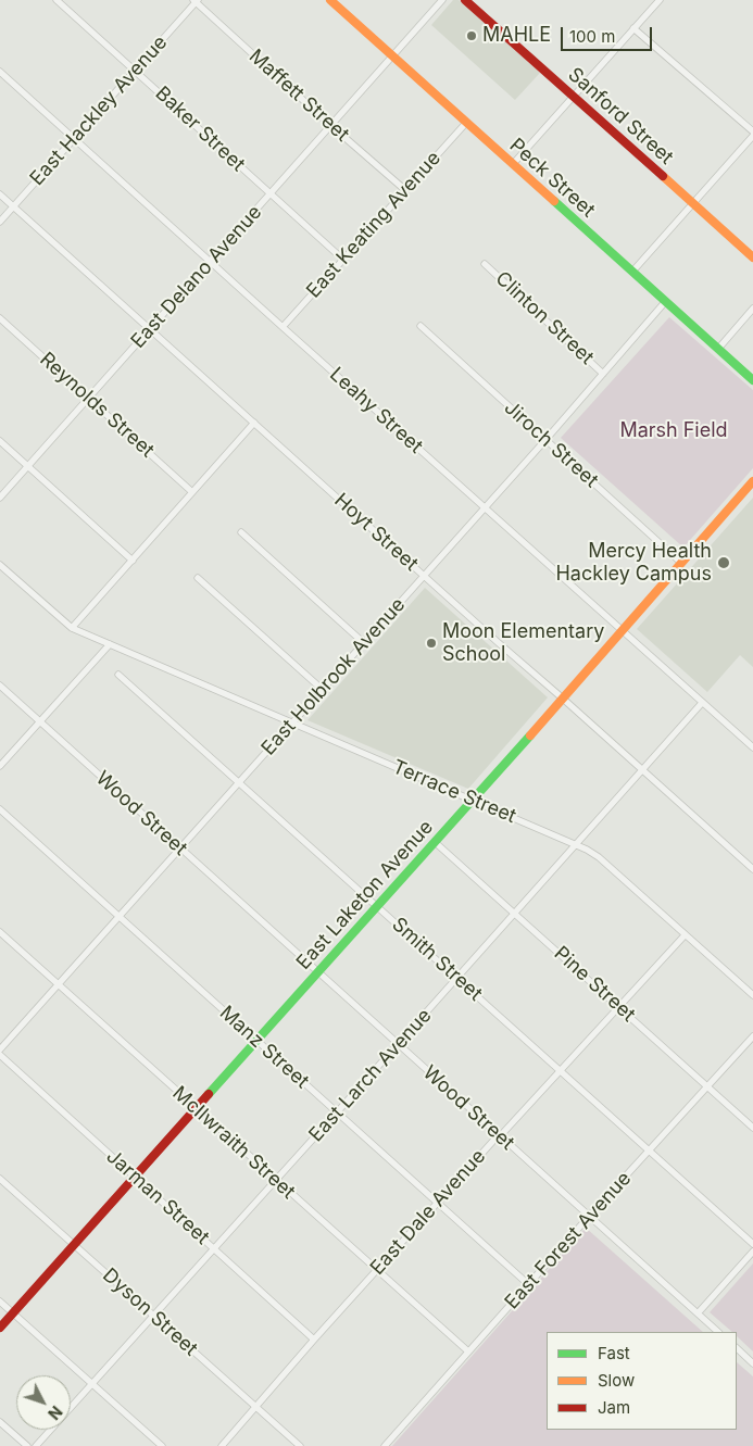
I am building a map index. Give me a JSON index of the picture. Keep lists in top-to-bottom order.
{
  "streets": {
    "main road": ["Sanford Street", "Peck Street", "East Laketon Avenue"],
    "street": [
      "Maffett Street",
      "East Hackley Avenue",
      "Baker Street",
      "East Keating Avenue",
      "East Delano Avenue",
      "Clinton Street",
      "Reynolds Street",
      "Leahy Street",
      "Jiroch Street",
      "Hoyt Street",
      "East Holbrook Avenue",
      "Terrace Street",
      "Wood Street",
      "Smith Street",
      "Pine Street",
      "Manz Street",
      "East Larch Avenue",
      "McIlwraith Street",
      "Jarman Street",
      "East Dale Avenue",
      "East Forest Avenue",
      "Dyson Street"
    ]
  },
  "crossings": [
    ["Maffett Street", "East Hackley Avenue"],
    ["Maffett Street", "East Keating Avenue"],
    ["Maffett Street", "East Delano Avenue"],
    ["East Hackley Avenue", "Baker Street"],
    ["East Hackley Avenue", "Leahy Street"],
    ["East Hackley Avenue", "Hoyt Street"],
    ["Baker Street", "East Keating Avenue"],
    ["Baker Street", "East Delano Avenue"],
    ["Peck Street", "East Keating Avenue"],
    ["Peck Street", "East Delano Avenue"],
    ["Peck Street", "East Holbrook Avenue"],
    ["East Keating Avenue", "Leahy Street"],
    ["East Delano Avenue", "Reynolds Street"],
    ["East Delano Avenue", "Leahy Street"],
    ["East Delano Avenue", "Hoyt Street"],
    ["Clinton Street", "East Holbrook Avenue"],
    ["Leahy Street", "East Holbrook Avenue"],
    ["Leahy Street", "East Laketon Avenue"],
    ["Leahy Street", "East Larch Avenue"],
    ["Jiroch Street", "East Holbrook Avenue"],
    ["Jiroch Street", "East Laketon Avenue"],
    ["Hoyt Street", "East Holbrook Avenue"],
    ["Hoyt Street", "East Laketon Avenue"],
    ["Hoyt Street", "East Larch Avenue"],
    ["East Holbrook Avenue", "Terrace Street"],
    ["East Holbrook Avenue", "Wood Street"],
    ["East Holbrook Avenue", "Smith Street"],
    ["East Holbrook Avenue", "Manz Street"],
    ["East Holbrook Avenue", "McIlwraith Street"],
    ["Terrace Street", "East Laketon Avenue"],
    ["Terrace Street", "East Larch Avenue"],
    ["Terrace Street", "East Dale Avenue"],
    ["Wood Street", "East Laketon Avenue"],
    ["Wood Street", "East Larch Avenue"],
    ["Wood Street", "East Dale Avenue"],
    ["Wood Street", "East Forest Avenue"],
    ["East Laketon Avenue", "Smith Street"],
    ["East Laketon Avenue", "Pine Street"],
    ["East Laketon Avenue", "Manz Street"],
    ["East Laketon Avenue", "McIlwraith Street"],
    ["East Laketon Avenue", "Jarman Street"],
    ["East Laketon Avenue", "Dyson Street"],
    ["Smith Street", "East Larch Avenue"],
    ["Smith Street", "East Dale Avenue"],
    ["Smith Street", "East Forest Avenue"],
    ["Pine Street", "East Larch Avenue"],
    ["Pine Street", "East Dale Avenue"],
    ["Pine Street", "East Forest Avenue"],
    ["Manz Street", "East Larch Avenue"],
    ["Manz Street", "East Dale Avenue"],
    ["Manz Street", "East Forest Avenue"],
    ["East Larch Avenue", "McIlwraith Street"],
    ["East Larch Avenue", "Jarman Street"],
    ["East Larch Avenue", "Dyson Street"],
    ["McIlwraith Street", "East Dale Avenue"],
    ["McIlwraith Street", "East Forest Avenue"],
    ["Jarman Street", "East Dale Avenue"],
    ["East Dale Avenue", "Dyson Street"]
  ],
  "parks": ["Marsh Field"],
  "places": ["MAHLE", "Mercy Health Hackley Campus", "Moon Elementary School"],
  "legend": ["Fast", "Slow", "Jam"],
  "scale_bar": "100 m",
  "north": "bottom right"
}
